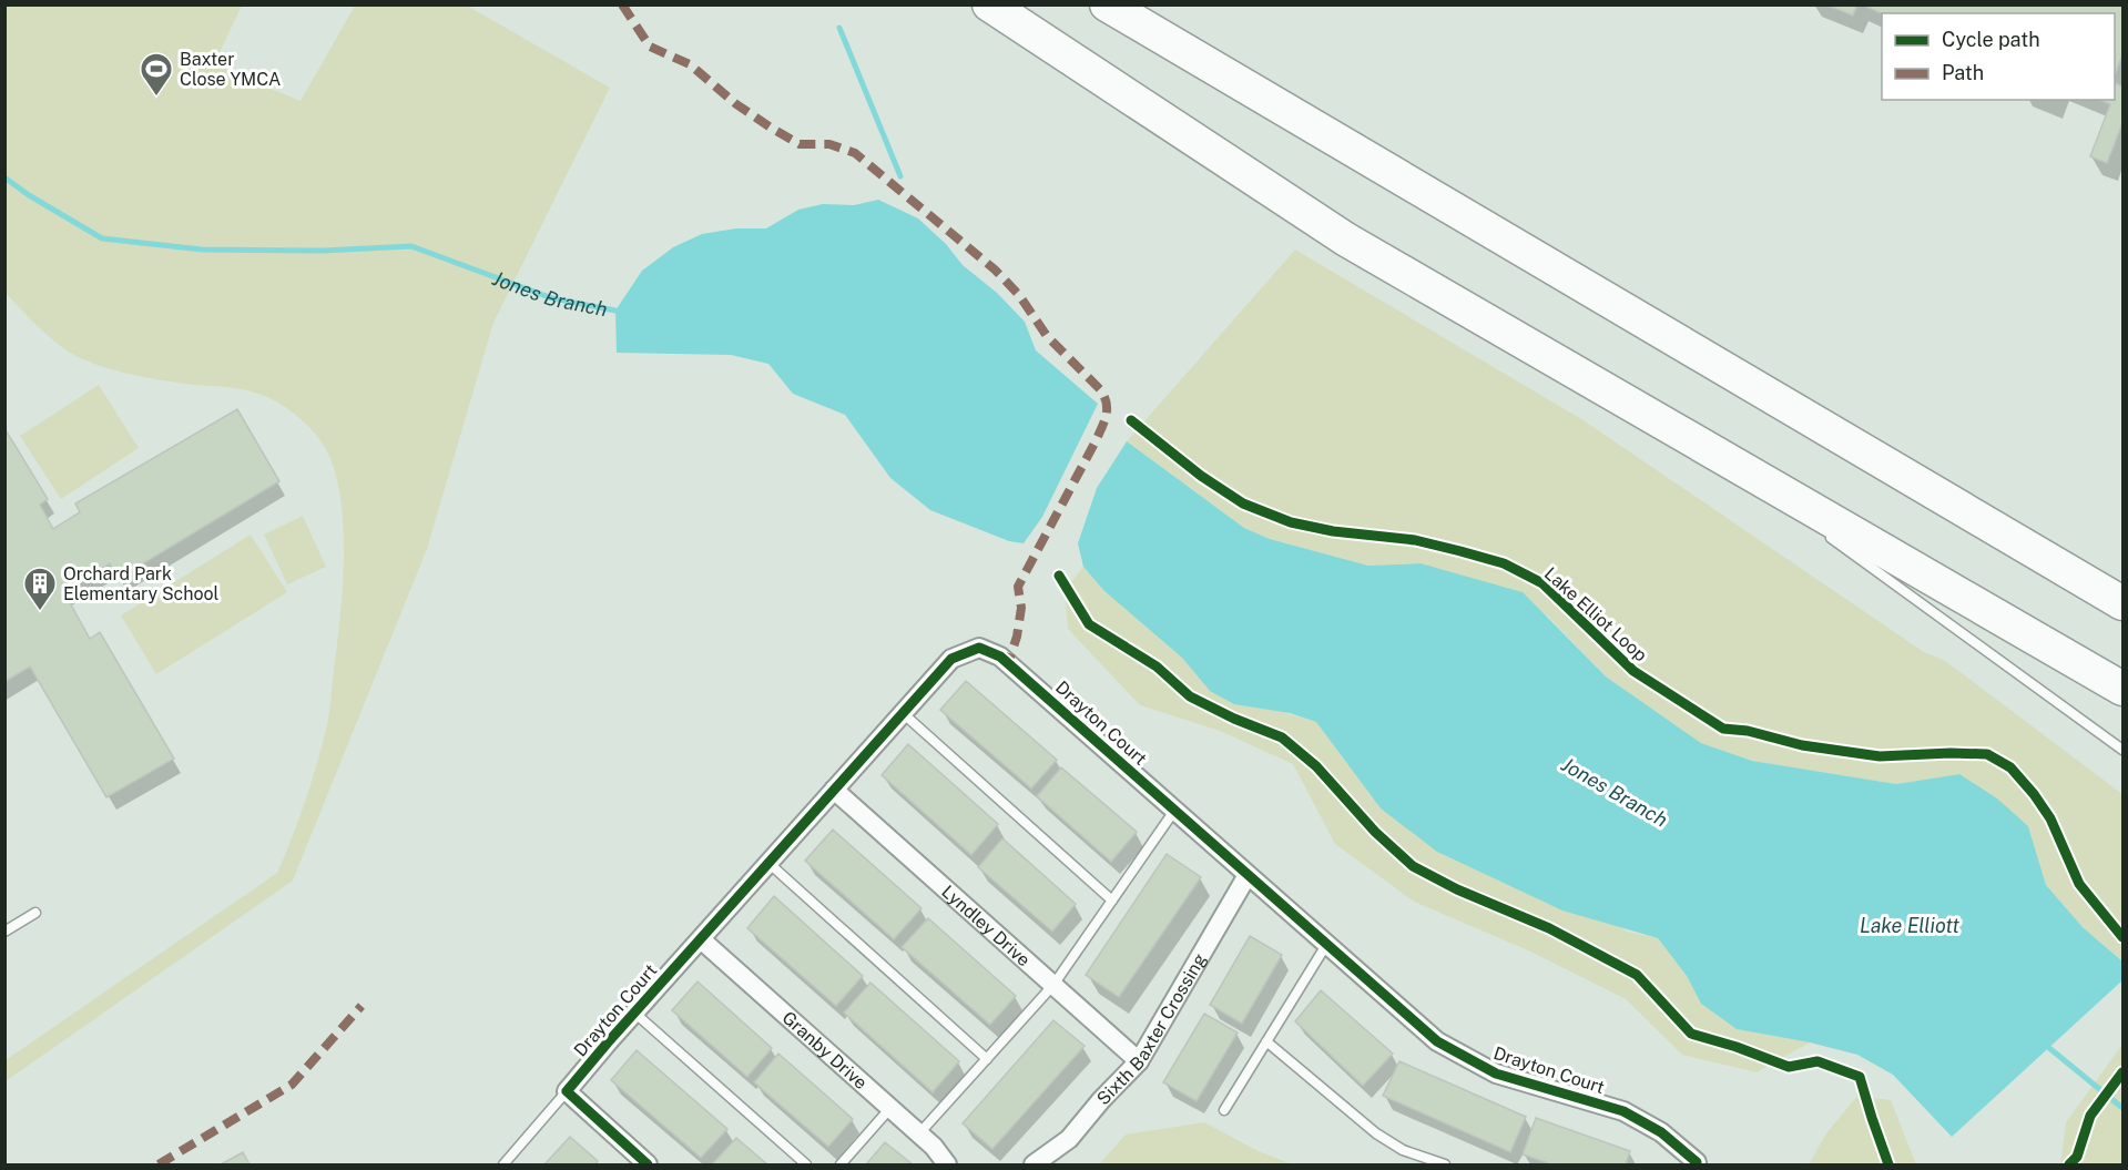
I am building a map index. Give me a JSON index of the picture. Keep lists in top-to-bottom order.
{
  "streets": {
    "street": [
      "Drayton Court",
      "Lyndley Drive",
      "Sixth Baxter Crossing",
      "Granby Drive"
    ],
    "cycle path": ["Lake Elliot Loop"]
  },
  "crossings": [
    ["Drayton Court", "Lyndley Drive"],
    ["Drayton Court", "Sixth Baxter Crossing"],
    ["Drayton Court", "Granby Drive"],
    ["Lyndley Drive", "Sixth Baxter Crossing"]
  ],
  "water": ["Jones Branch", "Lake Elliott"],
  "places": {
    "sports": ["Baxter Close YMCA"],
    "building": ["Orchard Park Elementary School"]
  },
  "legend": ["Cycle path", "Path"]
}
